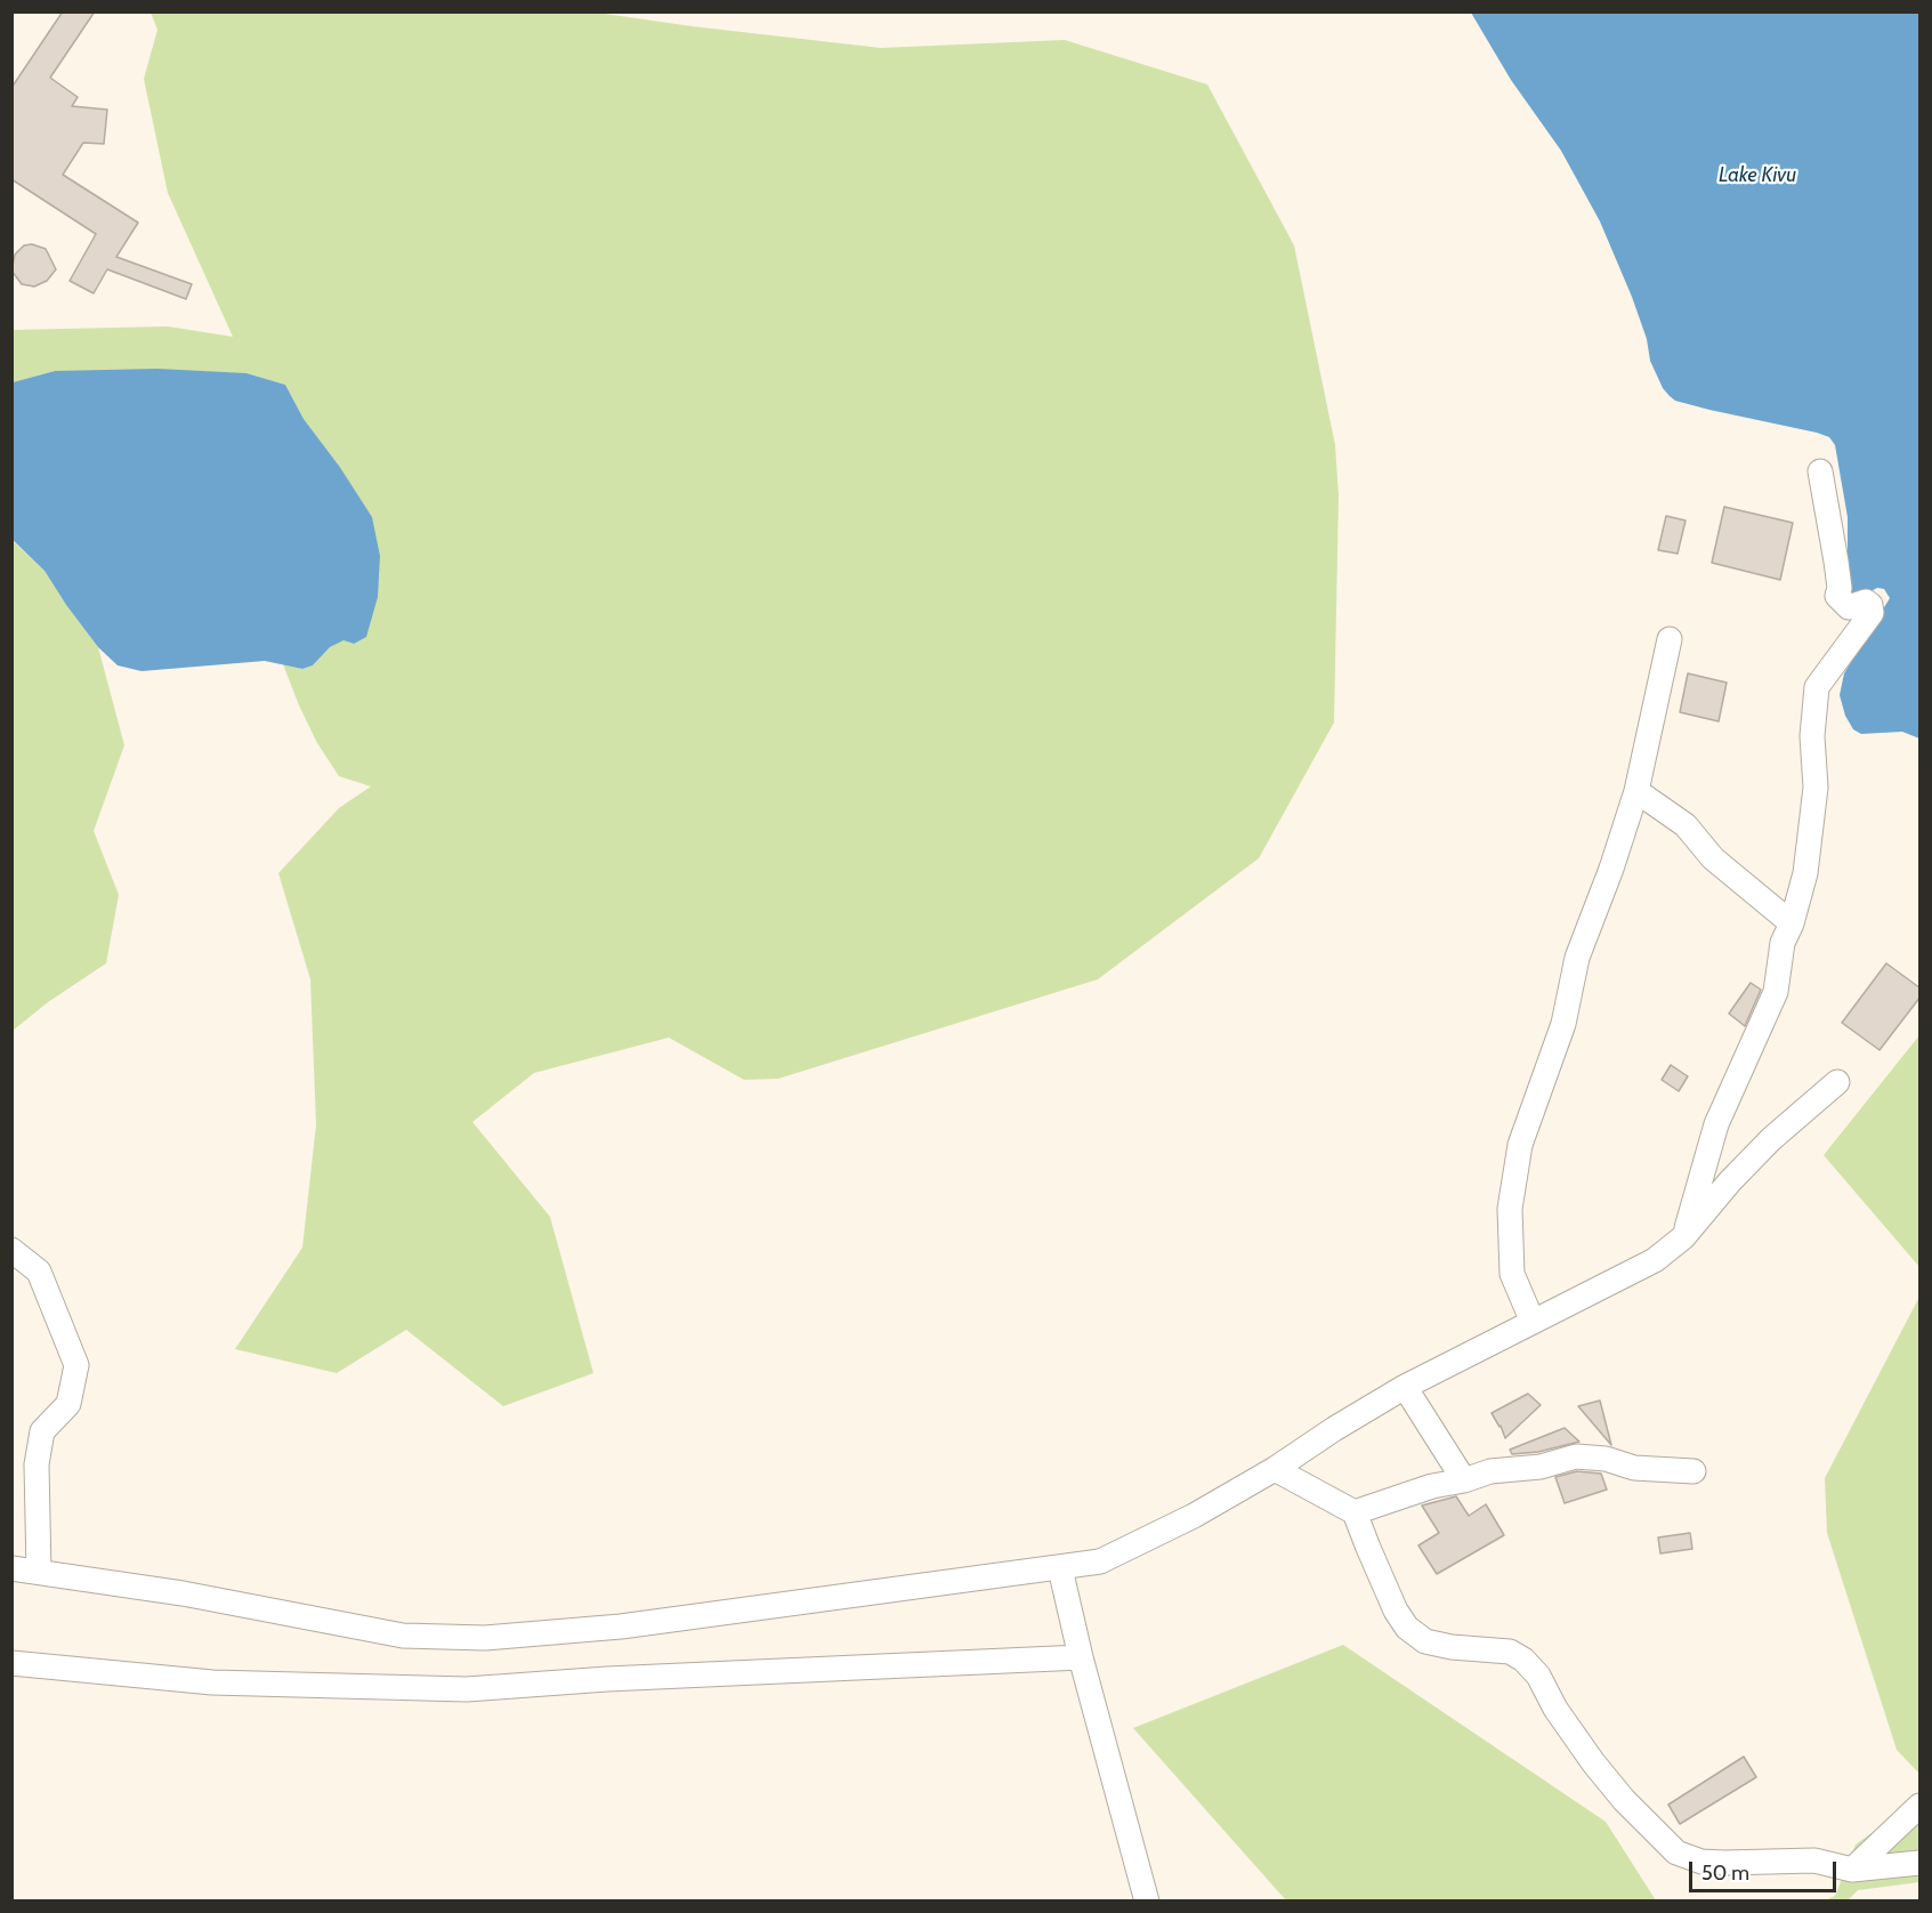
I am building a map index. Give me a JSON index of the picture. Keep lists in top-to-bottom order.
{
  "water": ["Lake Kivu"],
  "scale_bar": "50 m"
}
